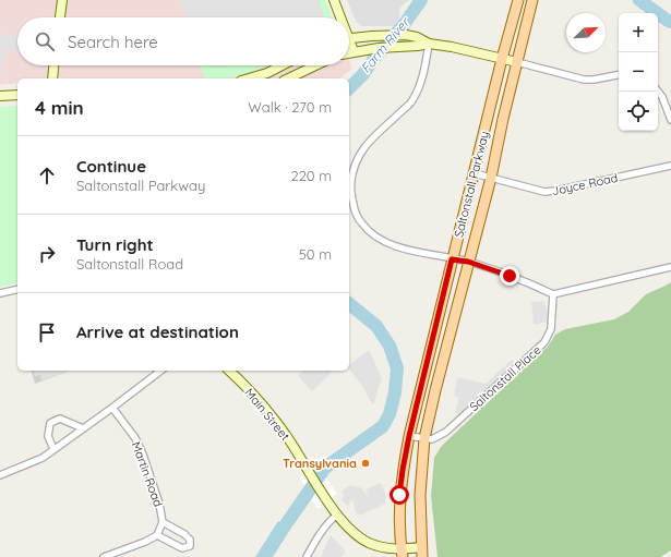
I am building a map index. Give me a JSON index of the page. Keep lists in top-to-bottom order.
{
  "streets": {
    "main road": ["Saltonstall Parkway", "Main Street"],
    "street": ["Joyce Road", "Saltonstall Place", "Martin Road"]
  },
  "crossings": [
    ["Saltonstall Parkway", "Joyce Road"],
    ["Saltonstall Parkway", "Saltonstall Place"],
    ["Saltonstall Parkway", "Main Street"]
  ],
  "water": ["Farm River"],
  "places": ["Transylvania"],
  "north": "top right",
  "page": {
    "map_buttons": ["+", "−"],
    "search": "Search here",
    "heading": ["4 min", "Walk · 270 m"],
    "list": [
      ["Continue", "Saltonstall Parkway", "220 m"],
      ["Turn right", "Saltonstall Road", "50 m"],
      "Arrive at destination"
    ]
  }
}
